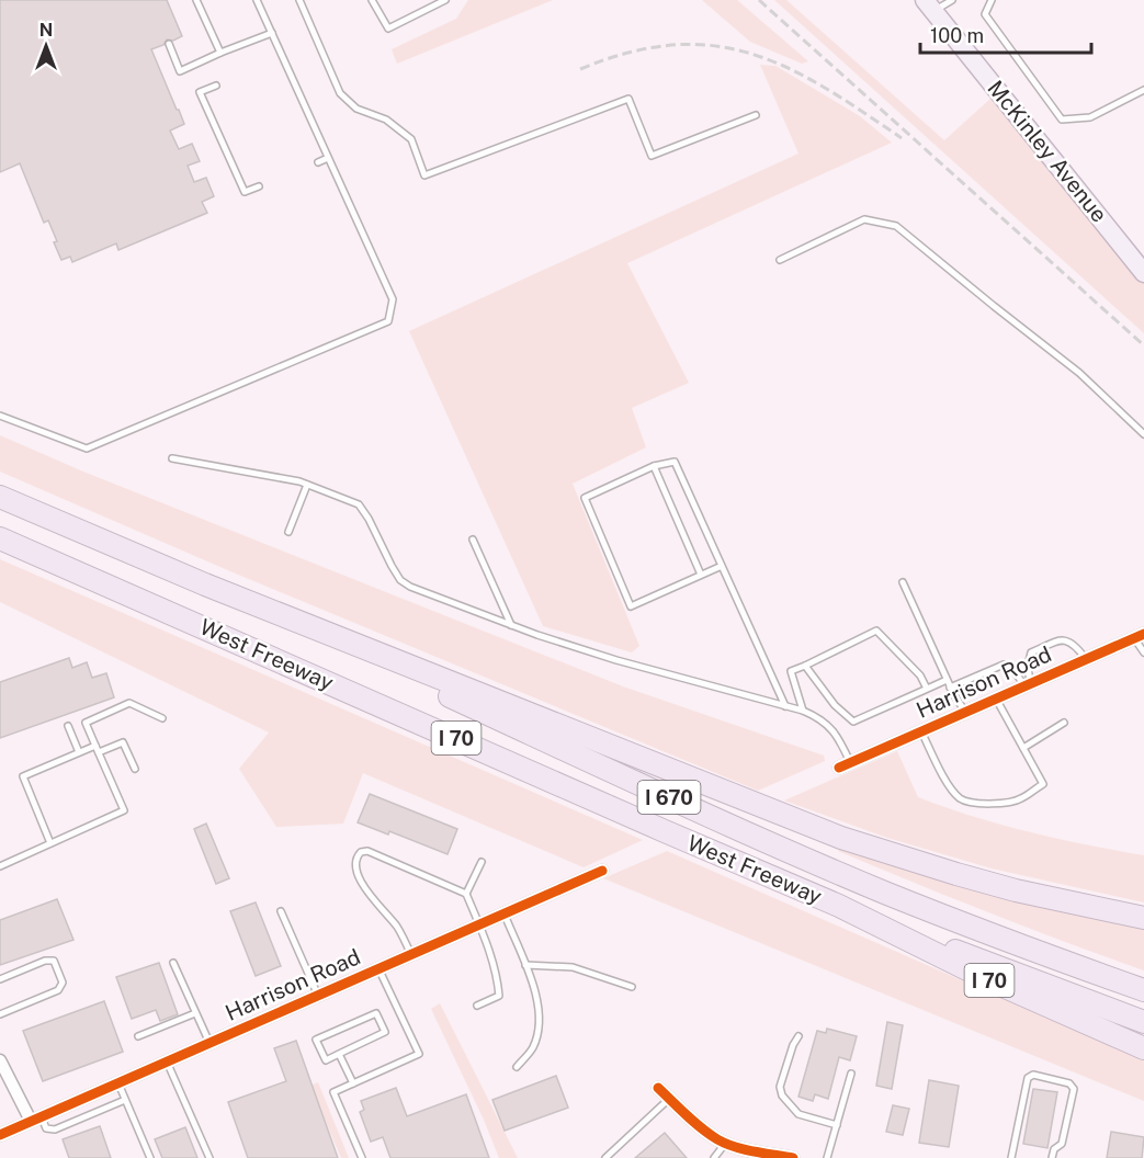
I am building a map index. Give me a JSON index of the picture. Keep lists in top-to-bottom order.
{
  "streets": {
    "highway": ["West Freeway", "I 70", "I 670"],
    "main road": ["McKinley Avenue"],
    "street": ["Harrison Road"]
  },
  "crossings": [
    ["West Freeway", "I 670"]
  ],
  "scale_bar": "100 m",
  "north": "top"
}
